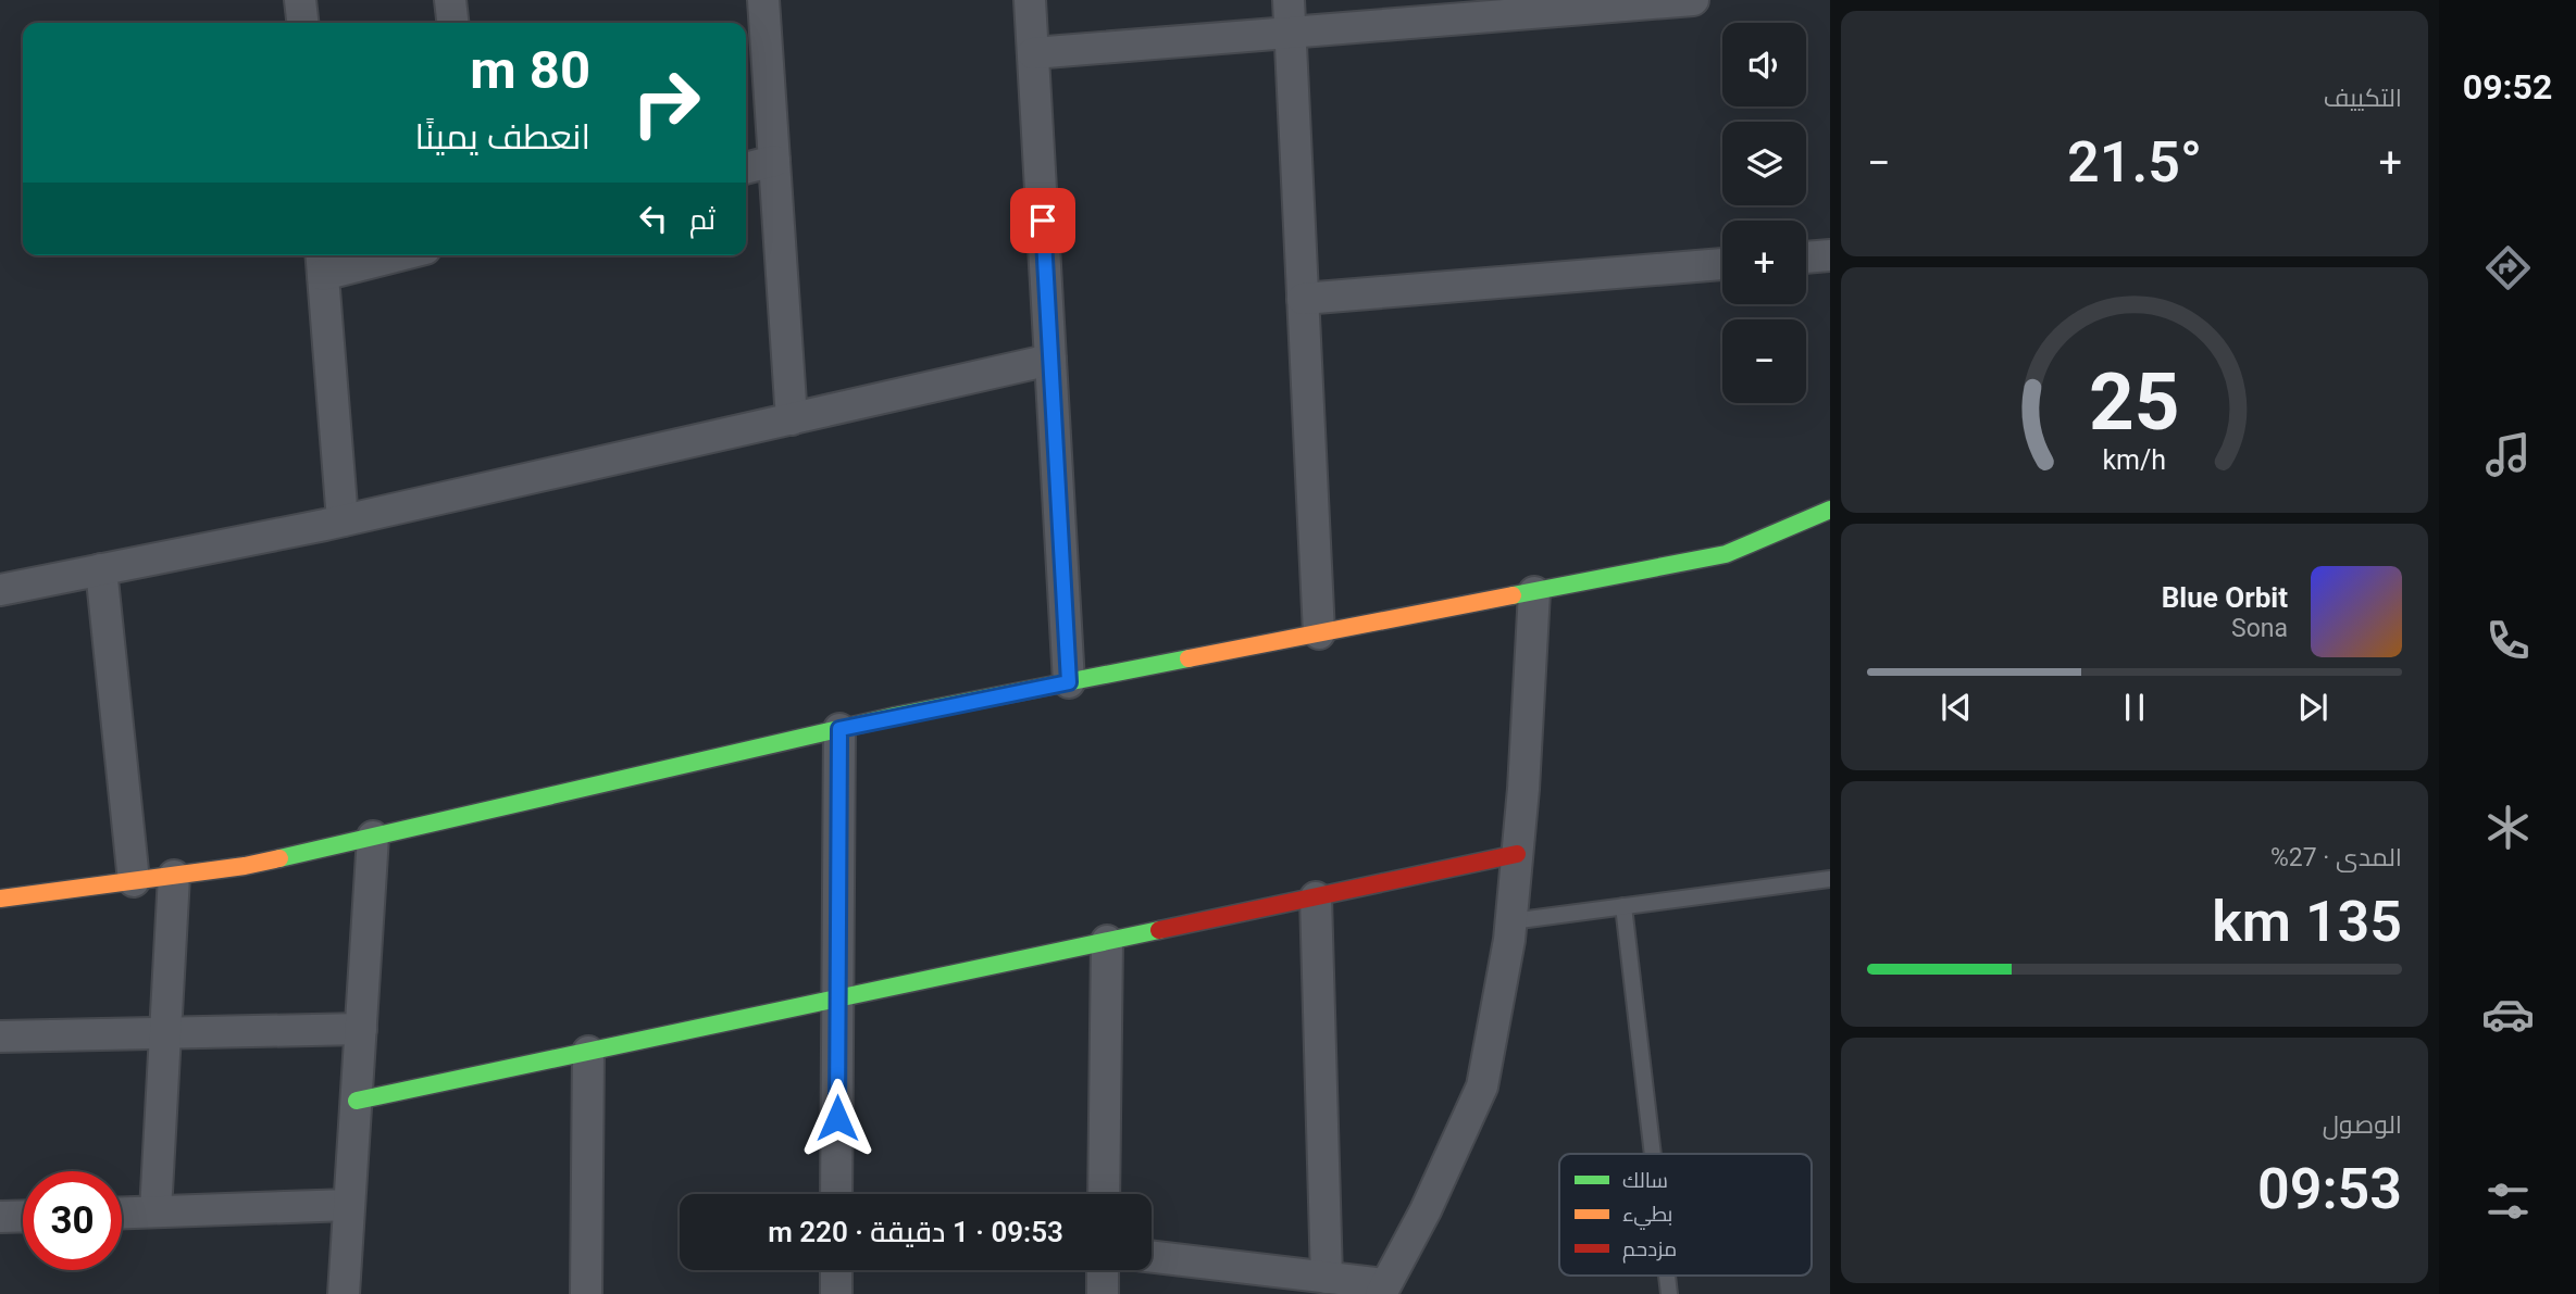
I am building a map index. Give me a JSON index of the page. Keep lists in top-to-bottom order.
{
  "legend": ["سالك", "بطيء", "مزدحم"],
  "page": {
    "tabs": "09:52",
    "tile": [
      "التكييف",
      ["المدى · 27%", "135 km"],
      ["الوصول", "09:53"]
    ],
    "map_buttons": ["+", "−"],
    "turn": ["80 m", "انعطف يمينًا"],
    "heat": ["−", "21.5°", "+"],
    "then": "ثم",
    "song": ["Blue Orbit", "Sona"],
    "limit": "30",
    "trip": "09:53 · 1 دقيقة · 220 m",
    "gauge": ["25", "km/h"]
  }
}
